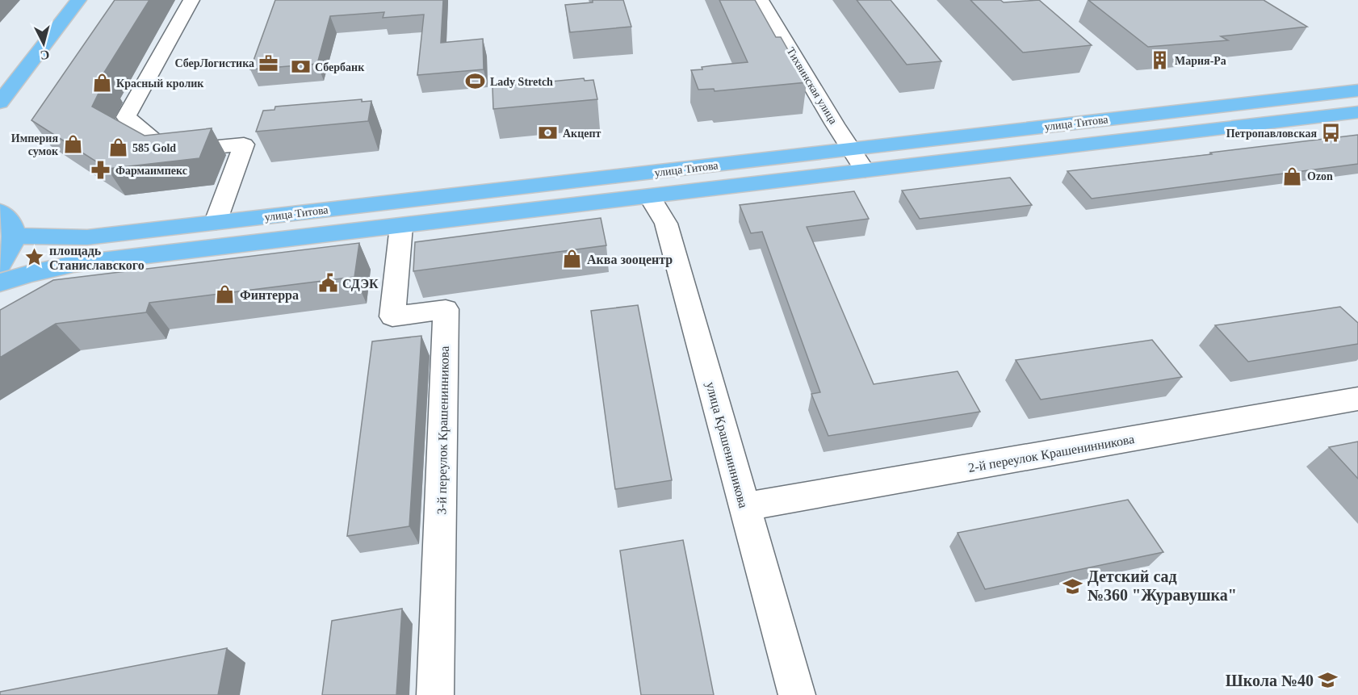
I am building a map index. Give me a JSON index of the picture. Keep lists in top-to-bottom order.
{
  "streets": {
    "main road": ["улица Титова"],
    "street": [
      "Тихвинская улица",
      "3-й переулок Крашенинникова",
      "улица Крашенинникова",
      "2-й переулок Крашенинникова"
    ]
  },
  "crossings": [
    ["Тихвинская улица", "улица Титова"],
    ["улица Титова", "3-й переулок Крашенинникова"],
    ["улица Титова", "улица Крашенинникова"],
    ["улица Крашенинникова", "2-й переулок Крашенинникова"]
  ],
  "places": {
    "building": ["Мария-Ра"],
    "office": ["СберЛогистика"],
    "bank": ["Сбербанк", "Акцепт"],
    "sports": ["Lady Stretch"],
    "shop": [
      "Красный кролик",
      "Империя сумок",
      "585 Gold",
      "Ozon",
      "Аква зооцентр",
      "Финтерра"
    ],
    "bus stop": ["Петропавловская"],
    "pharmacy": ["Фармаимпекс"],
    "place": ["площадь Станиславского"],
    "public building": ["СДЭК"],
    "school or university": ["Детский сад №360 \"Журавушка\"", "Школа №40"]
  },
  "north": "bottom"
}
